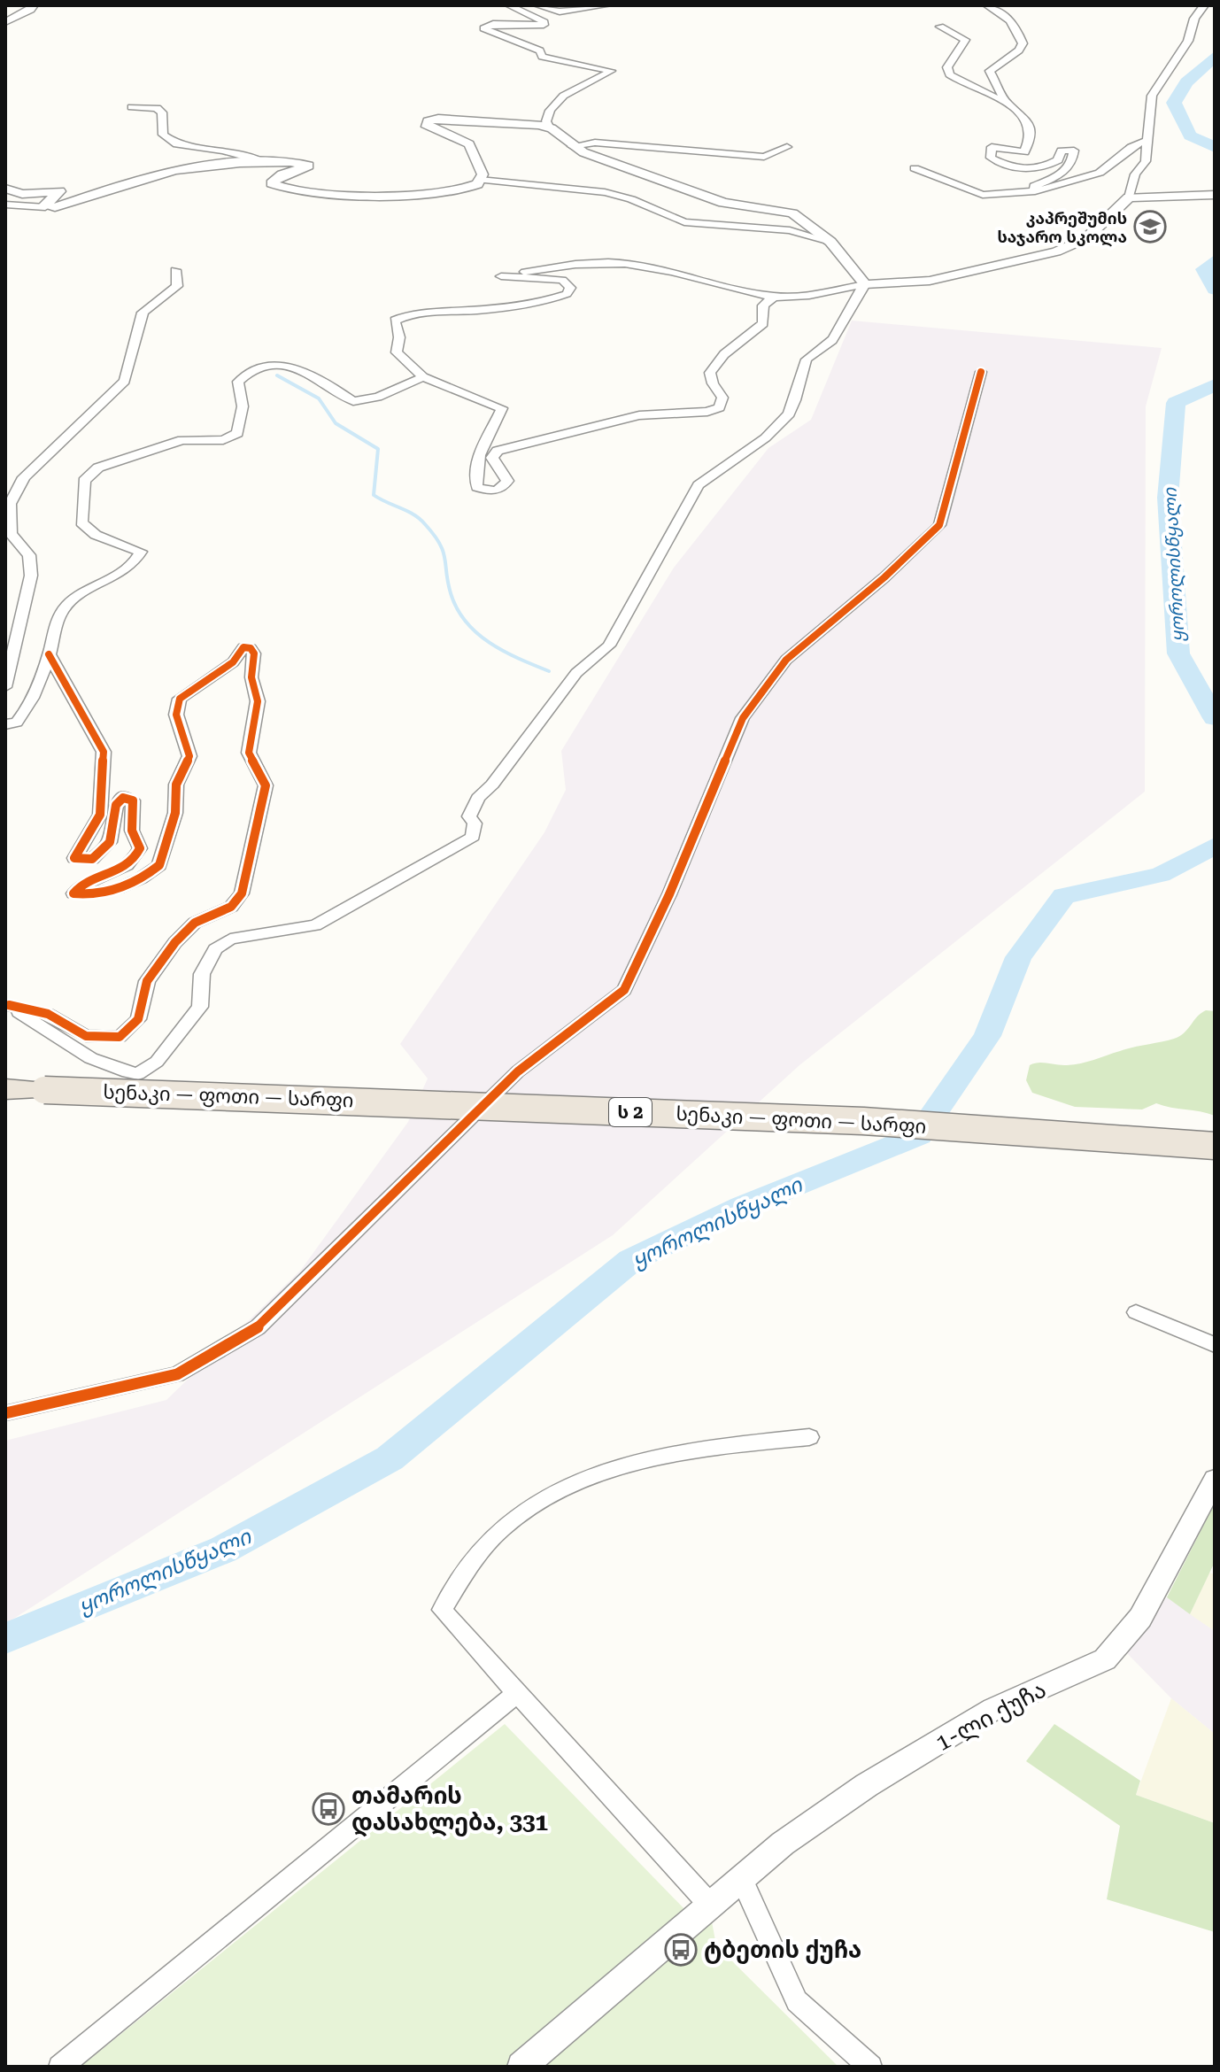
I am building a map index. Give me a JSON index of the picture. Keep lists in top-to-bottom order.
{
  "streets": {
    "highway": ["სენაკი — ფოთი — სარფი", "ს 2"],
    "street": ["1-ლი ქუჩა"]
  },
  "water": ["ყოროლისწყალი"],
  "places": {
    "school or university": ["კაპრეშუმის საჯარო სკოლა"],
    "bus stop": ["თამარის დასახლება, 331", "ტბეთის ქუჩა"]
  }
}
